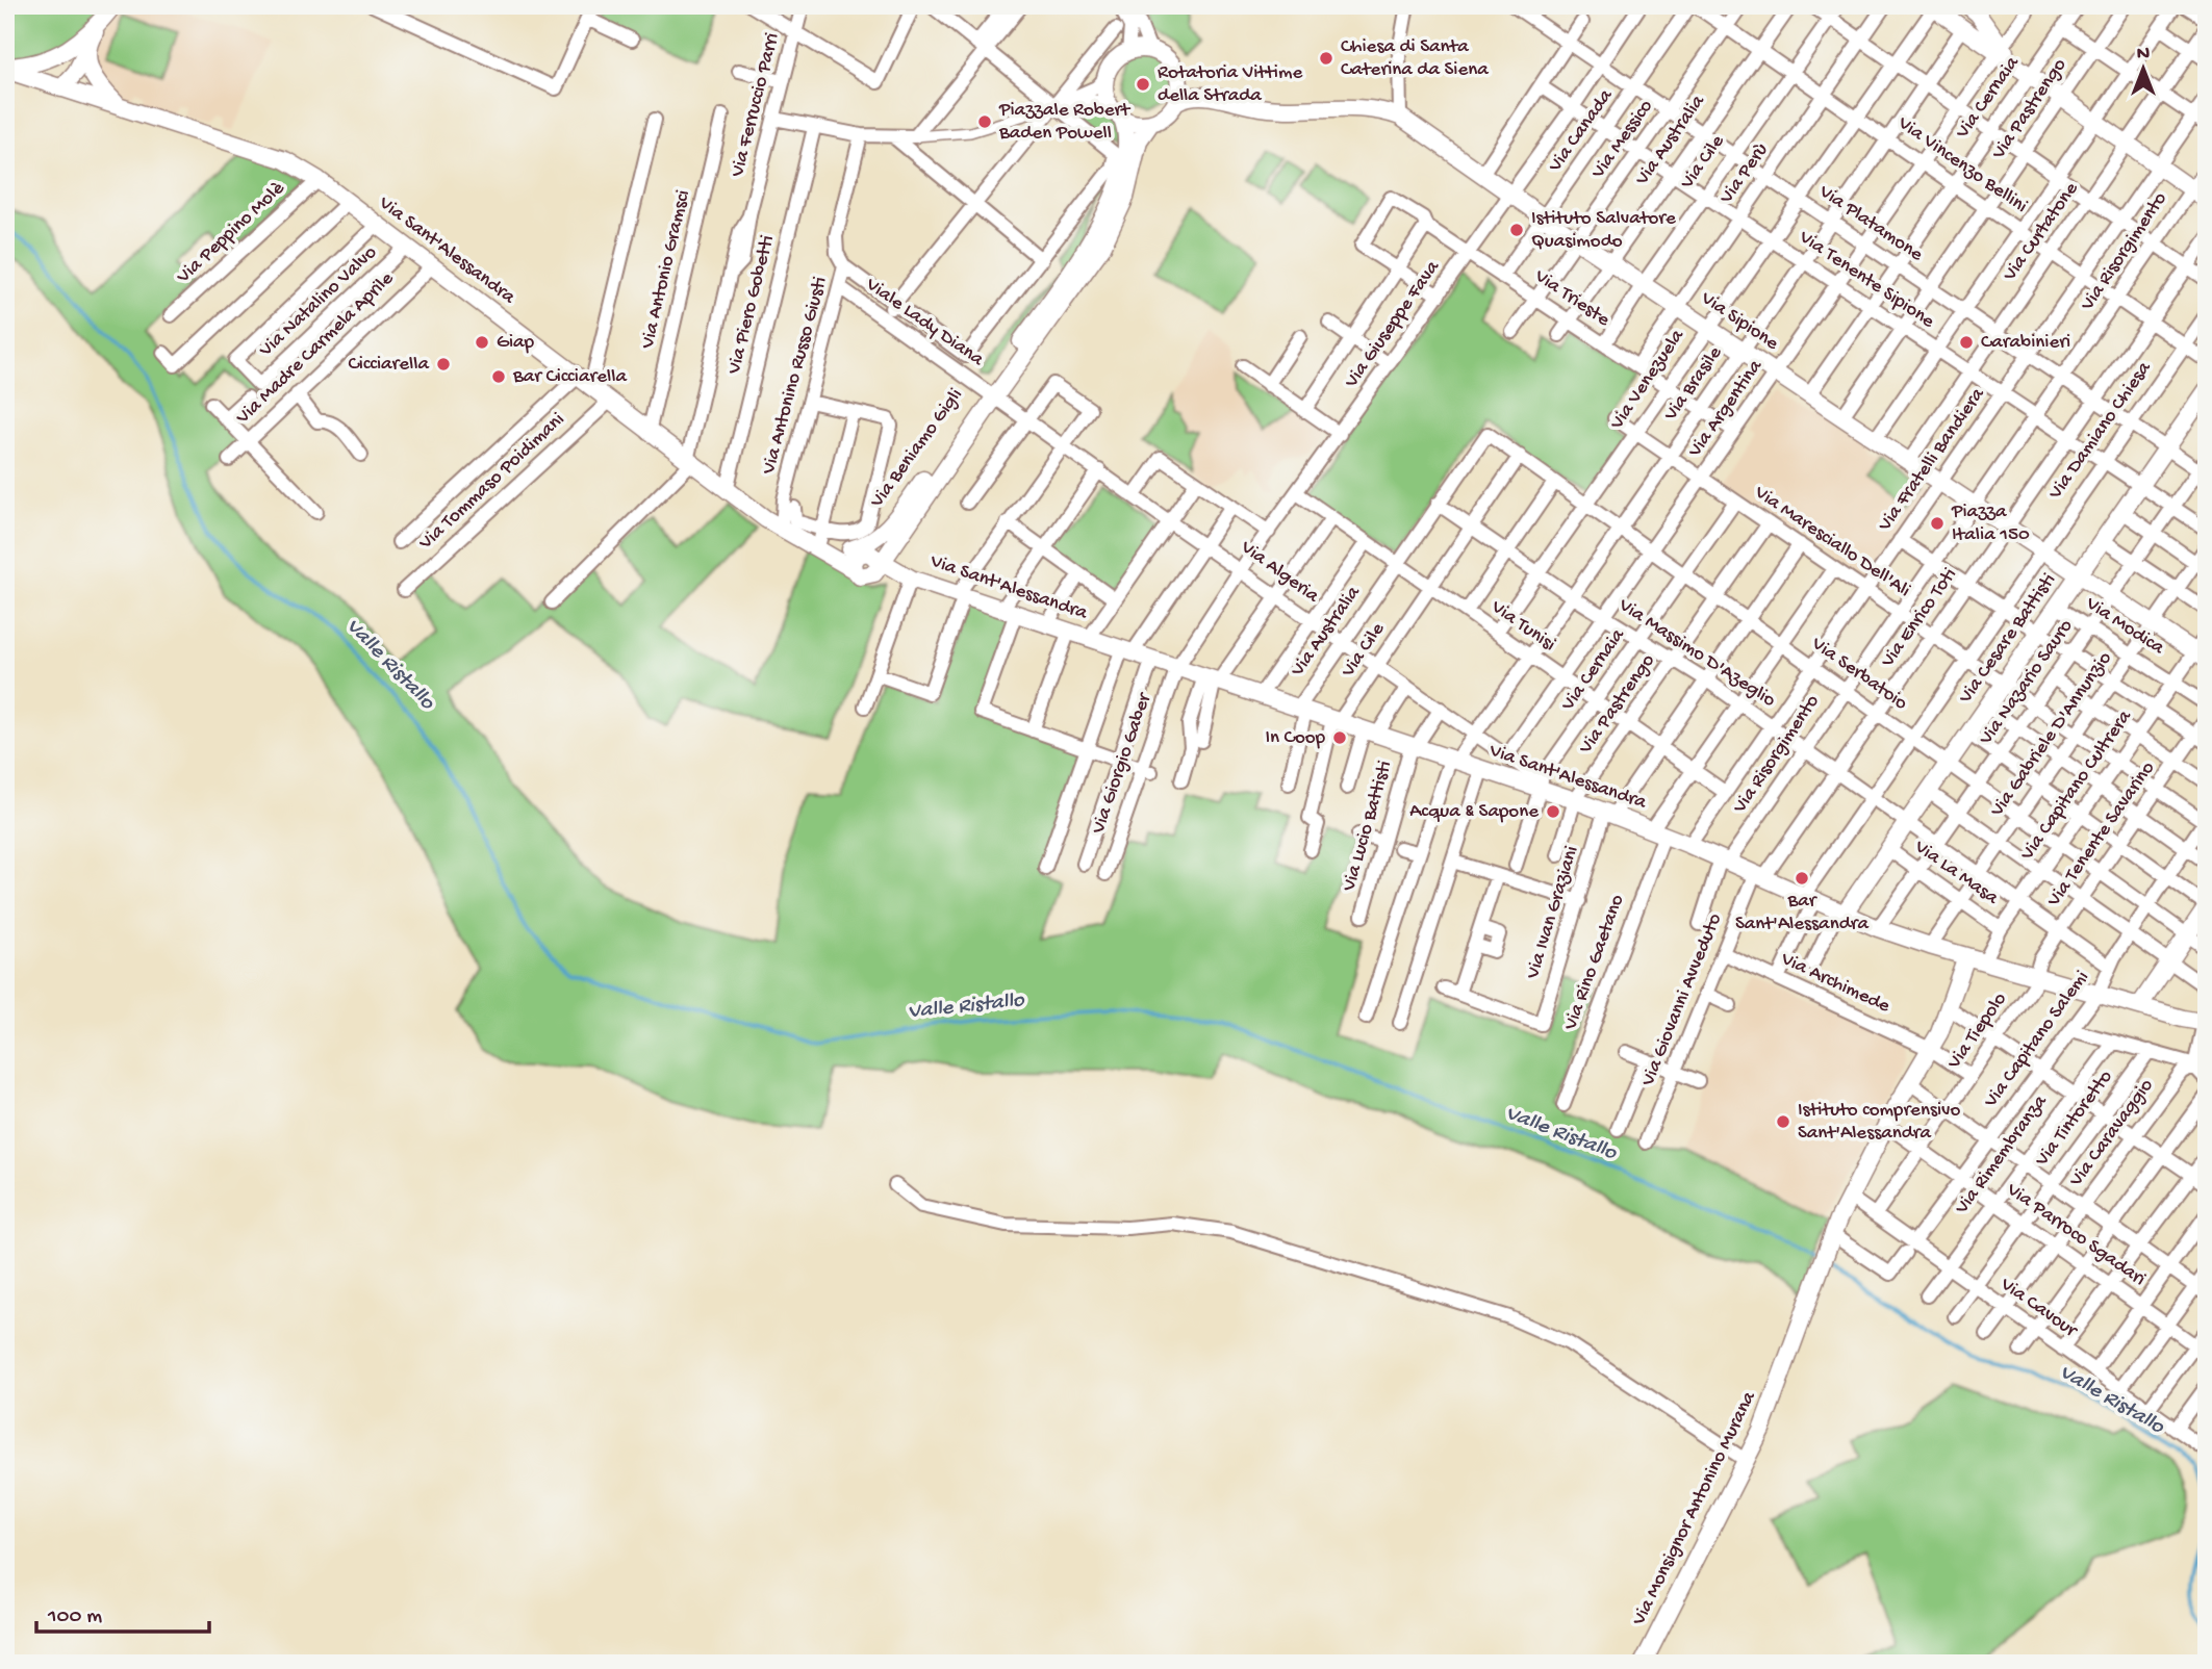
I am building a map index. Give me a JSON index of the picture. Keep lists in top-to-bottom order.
{
  "streets": {
    "street": [
      "Via Cernaia",
      "Via Ferruccio Parri",
      "Via Pastrengo",
      "Via Canada",
      "Via Messico",
      "Via Australia",
      "Via Cile",
      "Via Vincenzo Bellini",
      "Via Perù",
      "Via Platamone",
      "Via Curtatone",
      "Via Peppino Molè",
      "Via Sant'Alessandra",
      "Via Risorgimento",
      "Via Antonio Gramsci",
      "Via Tenente Sipione",
      "Via Trieste",
      "Via Natalino Valvo",
      "Via Piero Gobetti",
      "Via Sipione",
      "Viale Lady Diana",
      "Via Giuseppe Fava",
      "Via Madre Carmela Aprile",
      "Via Antonino Russo Giusti",
      "Via Venezuela",
      "Via Brasile",
      "Via Argentina",
      "Via Damiano Chiesa",
      "Via Beniamo Gigli",
      "Via Fratelli Bandiera",
      "Via Tommaso Poidimani",
      "Via Maresciallo Dell'Ali",
      "Via Algeria",
      "Via Enrico Toti",
      "Via Tunisi",
      "Via Modica",
      "Via Cesare Battisti",
      "Via Massimo D'Azeglio",
      "Via Serbatoio",
      "Via Nazario Sauro",
      "Via Gabriele D'Annunzio",
      "Via Giorgio Gaber",
      "Via Capitano Cultrera",
      "Via Lucio Battisti",
      "Via Tenente Savarino",
      "Via La Masa",
      "Via Ivan Graziani",
      "Via Rino Gaetano",
      "Via Archimede",
      "Via Giovanni Avveduto",
      "Via Tiepolo",
      "Via Capitano Salemi",
      "Via Tintoretto",
      "Via Caravaggio",
      "Via Rimembranza",
      "Via Parroco Sgadari",
      "Via Cavour",
      "Via Monsignor Antonino Murana"
    ]
  },
  "crossings": [
    ["Via Cernaia", "Via Vincenzo Bellini"],
    ["Via Cernaia", "Via Platamone"],
    ["Via Cernaia", "Via Sant'Alessandra"],
    ["Via Cernaia", "Via Tenente Sipione"],
    ["Via Cernaia", "Via Sipione"],
    ["Via Cernaia", "Via Maresciallo Dell'Ali"],
    ["Via Cernaia", "Via Algeria"],
    ["Via Cernaia", "Via Tunisi"],
    ["Via Cernaia", "Via Massimo D'Azeglio"],
    ["Via Cernaia", "Via Serbatoio"],
    ["Via Ferruccio Parri", "Via Sant'Alessandra"],
    ["Via Pastrengo", "Via Vincenzo Bellini"],
    ["Via Pastrengo", "Via Platamone"],
    ["Via Pastrengo", "Via Sant'Alessandra"],
    ["Via Pastrengo", "Via Tenente Sipione"],
    ["Via Pastrengo", "Via Sipione"],
    ["Via Pastrengo", "Via Maresciallo Dell'Ali"],
    ["Via Pastrengo", "Via Tunisi"],
    ["Via Pastrengo", "Via Massimo D'Azeglio"],
    ["Via Pastrengo", "Via Serbatoio"],
    ["Via Canada", "Via Vincenzo Bellini"],
    ["Via Canada", "Via Platamone"],
    ["Via Canada", "Via Tenente Sipione"],
    ["Via Canada", "Via Trieste"],
    ["Via Canada", "Via Sipione"],
    ["Via Messico", "Via Vincenzo Bellini"],
    ["Via Messico", "Via Platamone"],
    ["Via Messico", "Via Tenente Sipione"],
    ["Via Messico", "Via Trieste"],
    ["Via Messico", "Via Sipione"],
    ["Via Australia", "Via Vincenzo Bellini"],
    ["Via Australia", "Via Platamone"],
    ["Via Australia", "Via Sant'Alessandra"],
    ["Via Australia", "Via Tenente Sipione"],
    ["Via Australia", "Via Trieste"],
    ["Via Australia", "Via Sipione"],
    ["Via Australia", "Via Algeria"],
    ["Via Australia", "Via Tunisi"],
    ["Via Australia", "Via Massimo D'Azeglio"],
    ["Via Australia", "Via Serbatoio"],
    ["Via Cile", "Via Vincenzo Bellini"],
    ["Via Cile", "Via Platamone"],
    ["Via Cile", "Via Sant'Alessandra"],
    ["Via Cile", "Via Tenente Sipione"],
    ["Via Cile", "Via Trieste"],
    ["Via Cile", "Via Sipione"],
    ["Via Cile", "Via Algeria"],
    ["Via Cile", "Via Tunisi"],
    ["Via Cile", "Via Massimo D'Azeglio"],
    ["Via Cile", "Via Serbatoio"],
    ["Via Vincenzo Bellini", "Via Perù"],
    ["Via Vincenzo Bellini", "Via Curtatone"],
    ["Via Vincenzo Bellini", "Via Risorgimento"],
    ["Via Vincenzo Bellini", "Via Venezuela"],
    ["Via Vincenzo Bellini", "Via Brasile"],
    ["Via Vincenzo Bellini", "Via Argentina"],
    ["Via Vincenzo Bellini", "Via Damiano Chiesa"],
    ["Via Vincenzo Bellini", "Via Fratelli Bandiera"],
    ["Via Vincenzo Bellini", "Via Enrico Toti"],
    ["Via Perù", "Via Platamone"],
    ["Via Perù", "Via Tenente Sipione"],
    ["Via Perù", "Via Trieste"],
    ["Via Perù", "Via Sipione"],
    ["Via Platamone", "Via Curtatone"],
    ["Via Platamone", "Via Risorgimento"],
    ["Via Platamone", "Via Giuseppe Fava"],
    ["Via Platamone", "Via Venezuela"],
    ["Via Platamone", "Via Brasile"],
    ["Via Platamone", "Via Argentina"],
    ["Via Platamone", "Via Damiano Chiesa"],
    ["Via Platamone", "Via Fratelli Bandiera"],
    ["Via Platamone", "Via Enrico Toti"],
    ["Via Platamone", "Via Cesare Battisti"],
    ["Via Platamone", "Via Nazario Sauro"],
    ["Via Curtatone", "Via Tenente Sipione"],
    ["Via Curtatone", "Via Sipione"],
    ["Via Peppino Molè", "Via Sant'Alessandra"],
    ["Via Sant'Alessandra", "Via Risorgimento"],
    ["Via Sant'Alessandra", "Via Antonio Gramsci"],
    ["Via Sant'Alessandra", "Via Natalino Valvo"],
    ["Via Sant'Alessandra", "Via Piero Gobetti"],
    ["Via Sant'Alessandra", "Via Giuseppe Fava"],
    ["Via Sant'Alessandra", "Via Madre Carmela Aprile"],
    ["Via Sant'Alessandra", "Via Antonino Russo Giusti"],
    ["Via Sant'Alessandra", "Via Brasile"],
    ["Via Sant'Alessandra", "Via Damiano Chiesa"],
    ["Via Sant'Alessandra", "Via Beniamo Gigli"],
    ["Via Sant'Alessandra", "Via Fratelli Bandiera"],
    ["Via Sant'Alessandra", "Via Tommaso Poidimani"],
    ["Via Sant'Alessandra", "Via Algeria"],
    ["Via Sant'Alessandra", "Via Enrico Toti"],
    ["Via Sant'Alessandra", "Via Cesare Battisti"],
    ["Via Sant'Alessandra", "Via Nazario Sauro"],
    ["Via Sant'Alessandra", "Via Gabriele D'Annunzio"],
    ["Via Sant'Alessandra", "Via Giorgio Gaber"],
    ["Via Sant'Alessandra", "Via Capitano Cultrera"],
    ["Via Sant'Alessandra", "Via Lucio Battisti"],
    ["Via Sant'Alessandra", "Via Tenente Savarino"],
    ["Via Sant'Alessandra", "Via Ivan Graziani"],
    ["Via Sant'Alessandra", "Via Rino Gaetano"],
    ["Via Sant'Alessandra", "Via Giovanni Avveduto"],
    ["Via Sant'Alessandra", "Via Tiepolo"],
    ["Via Sant'Alessandra", "Via Capitano Salemi"],
    ["Via Risorgimento", "Via Tenente Sipione"],
    ["Via Risorgimento", "Via Sipione"],
    ["Via Risorgimento", "Via Maresciallo Dell'Ali"],
    ["Via Risorgimento", "Via Massimo D'Azeglio"],
    ["Via Risorgimento", "Via Serbatoio"],
    ["Via Tenente Sipione", "Via Giuseppe Fava"],
    ["Via Tenente Sipione", "Via Venezuela"],
    ["Via Tenente Sipione", "Via Brasile"],
    ["Via Tenente Sipione", "Via Argentina"],
    ["Via Tenente Sipione", "Via Damiano Chiesa"],
    ["Via Tenente Sipione", "Via Fratelli Bandiera"],
    ["Via Tenente Sipione", "Via Enrico Toti"],
    ["Via Tenente Sipione", "Via Cesare Battisti"],
    ["Via Tenente Sipione", "Via Nazario Sauro"],
    ["Via Trieste", "Via Giuseppe Fava"],
    ["Via Trieste", "Via Venezuela"],
    ["Via Trieste", "Via Brasile"],
    ["Via Trieste", "Via Argentina"],
    ["Via Sipione", "Via Giuseppe Fava"],
    ["Via Sipione", "Via Venezuela"],
    ["Via Sipione", "Via Brasile"],
    ["Via Sipione", "Via Argentina"],
    ["Via Sipione", "Via Damiano Chiesa"],
    ["Via Sipione", "Via Fratelli Bandiera"],
    ["Via Sipione", "Via Enrico Toti"],
    ["Via Sipione", "Via Cesare Battisti"],
    ["Via Sipione", "Via Nazario Sauro"],
    ["Via Sipione", "Via Gabriele D'Annunzio"],
    ["Via Sipione", "Via Capitano Cultrera"],
    ["Viale Lady Diana", "Via Antonino Russo Giusti"],
    ["Viale Lady Diana", "Via Beniamo Gigli"],
    ["Viale Lady Diana", "Via Algeria"],
    ["Via Giuseppe Fava", "Via Algeria"],
    ["Via Giuseppe Fava", "Via Tunisi"],
    ["Via Giuseppe Fava", "Via Giorgio Gaber"],
    ["Via Venezuela", "Via Maresciallo Dell'Ali"],
    ["Via Venezuela", "Via Tunisi"],
    ["Via Venezuela", "Via Massimo D'Azeglio"],
    ["Via Venezuela", "Via Serbatoio"],
    ["Via Brasile", "Via Maresciallo Dell'Ali"],
    ["Via Brasile", "Via Algeria"],
    ["Via Brasile", "Via Tunisi"],
    ["Via Brasile", "Via Massimo D'Azeglio"],
    ["Via Brasile", "Via Serbatoio"],
    ["Via Argentina", "Via Maresciallo Dell'Ali"],
    ["Via Argentina", "Via Algeria"],
    ["Via Argentina", "Via Tunisi"],
    ["Via Argentina", "Via Massimo D'Azeglio"],
    ["Via Argentina", "Via Serbatoio"],
    ["Via Damiano Chiesa", "Via Maresciallo Dell'Ali"],
    ["Via Damiano Chiesa", "Via Massimo D'Azeglio"],
    ["Via Damiano Chiesa", "Via Serbatoio"],
    ["Via Damiano Chiesa", "Via Archimede"],
    ["Via Beniamo Gigli", "Via Algeria"],
    ["Via Fratelli Bandiera", "Via Maresciallo Dell'Ali"],
    ["Via Fratelli Bandiera", "Via Tunisi"],
    ["Via Fratelli Bandiera", "Via Massimo D'Azeglio"],
    ["Via Fratelli Bandiera", "Via Serbatoio"],
    ["Via Maresciallo Dell'Ali", "Via Enrico Toti"],
    ["Via Maresciallo Dell'Ali", "Via Cesare Battisti"],
    ["Via Maresciallo Dell'Ali", "Via Nazario Sauro"],
    ["Via Maresciallo Dell'Ali", "Via Gabriele D'Annunzio"],
    ["Via Maresciallo Dell'Ali", "Via Capitano Cultrera"],
    ["Via Maresciallo Dell'Ali", "Via Tenente Savarino"],
    ["Via Maresciallo Dell'Ali", "Via Ivan Graziani"],
    ["Via Maresciallo Dell'Ali", "Via Capitano Salemi"],
    ["Via Enrico Toti", "Via Massimo D'Azeglio"],
    ["Via Enrico Toti", "Via Serbatoio"],
    ["Via Enrico Toti", "Via Giovanni Avveduto"],
    ["Via Tunisi", "Via Ivan Graziani"],
    ["Via Modica", "Via Cesare Battisti"],
    ["Via Modica", "Via Nazario Sauro"],
    ["Via Modica", "Via Gabriele D'Annunzio"],
    ["Via Modica", "Via Capitano Cultrera"],
    ["Via Cesare Battisti", "Via Massimo D'Azeglio"],
    ["Via Cesare Battisti", "Via Serbatoio"],
    ["Via Cesare Battisti", "Via La Masa"],
    ["Via Massimo D'Azeglio", "Via Nazario Sauro"],
    ["Via Massimo D'Azeglio", "Via Gabriele D'Annunzio"],
    ["Via Massimo D'Azeglio", "Via Capitano Cultrera"],
    ["Via Massimo D'Azeglio", "Via Tenente Savarino"],
    ["Via Massimo D'Azeglio", "Via Ivan Graziani"],
    ["Via Massimo D'Azeglio", "Via Capitano Salemi"],
    ["Via Serbatoio", "Via Nazario Sauro"],
    ["Via Serbatoio", "Via Gabriele D'Annunzio"],
    ["Via Serbatoio", "Via Capitano Cultrera"],
    ["Via Serbatoio", "Via Tenente Savarino"],
    ["Via Serbatoio", "Via Ivan Graziani"],
    ["Via Serbatoio", "Via Capitano Salemi"],
    ["Via Nazario Sauro", "Via La Masa"],
    ["Via Gabriele D'Annunzio", "Via La Masa"],
    ["Via Capitano Cultrera", "Via La Masa"],
    ["Via Tenente Savarino", "Via Tiepolo"],
    ["Via Archimede", "Via Giovanni Avveduto"],
    ["Via Archimede", "Via Tiepolo"],
    ["Via Tiepolo", "Via Parroco Sgadari"],
    ["Via Tiepolo", "Via Cavour"],
    ["Via Capitano Salemi", "Via Parroco Sgadari"],
    ["Via Capitano Salemi", "Via Cavour"],
    ["Via Capitano Salemi", "Via Monsignor Antonino Murana"],
    ["Via Tintoretto", "Via Parroco Sgadari"],
    ["Via Tintoretto", "Via Cavour"],
    ["Via Caravaggio", "Via Parroco Sgadari"],
    ["Via Caravaggio", "Via Cavour"],
    ["Via Rimembranza", "Via Parroco Sgadari"],
    ["Via Rimembranza", "Via Cavour"]
  ],
  "water": ["Valle Ristallo"],
  "places": [
    "Chiesa di Santa Caterina da Siena",
    "Rotatoria Vittime della Strada",
    "Piazzale Robert Baden Powell",
    "Istituto Salvatore Quasimodo",
    "Giap",
    "Carabinieri",
    "Cicciarella",
    "Bar Cicciarella",
    "Piazza Italia 150",
    "In Coop",
    "Acqua & Sapone",
    "Bar Sant'Alessandra",
    "Istituto comprensivo Sant'Alessandra"
  ],
  "scale_bar": "100 m",
  "north": "top"
}
